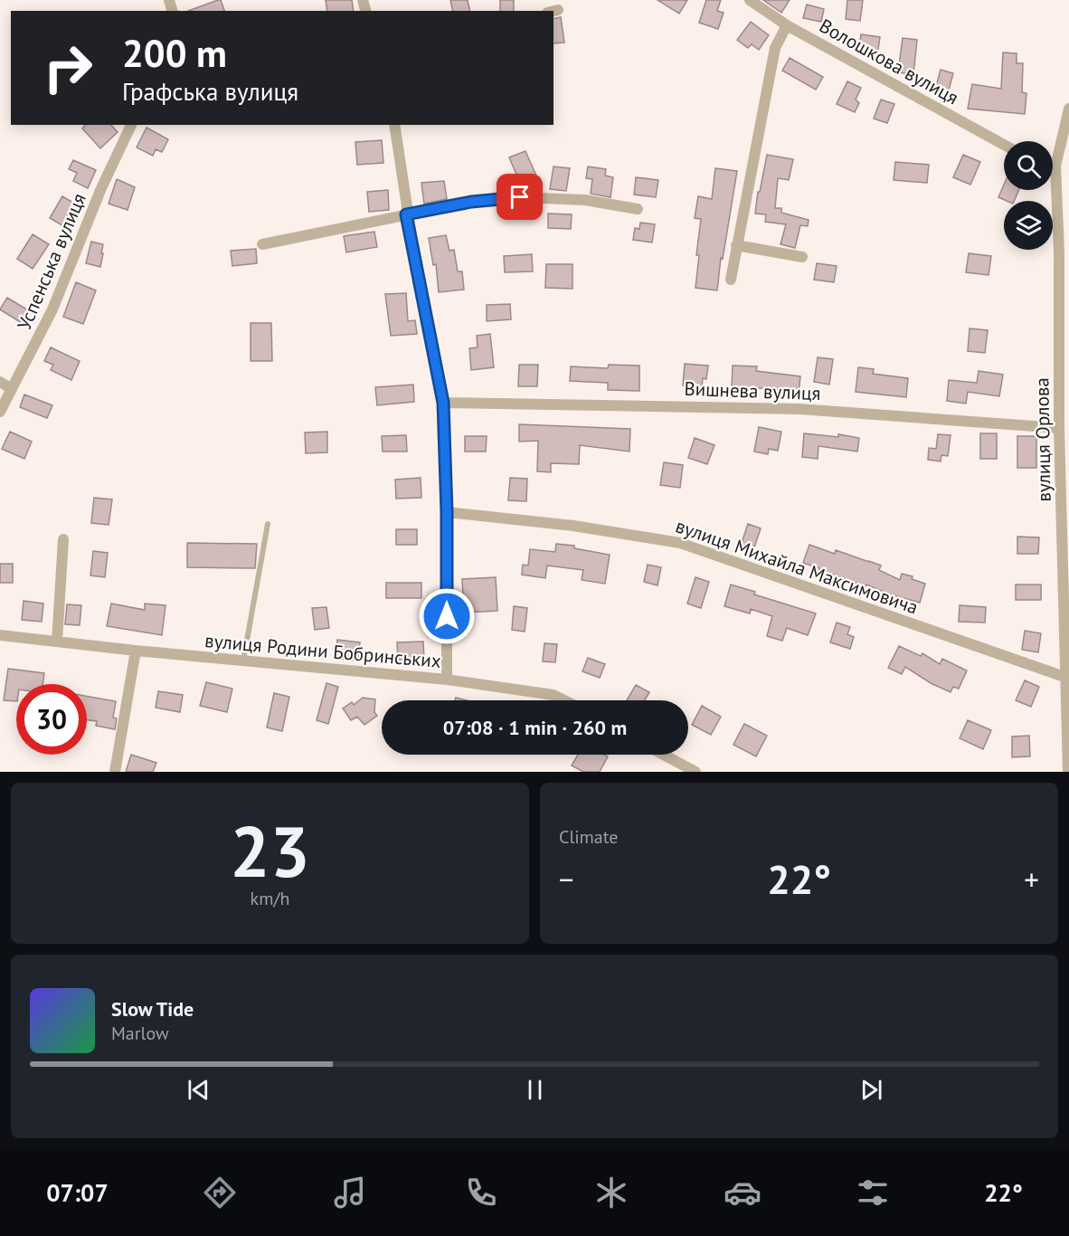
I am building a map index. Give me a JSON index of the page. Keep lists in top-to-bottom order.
{
  "streets": {
    "street": [
      "Волошкова вулиця",
      "Успенська вулиця",
      "Вишнева вулиця",
      "вулиця Орлова",
      "вулиця Михайла Максимовича",
      "вулиця Родини Бобринських"
    ]
  },
  "crossings": [
    ["Вишнева вулиця", "вулиця Орлова"],
    ["вулиця Орлова", "вулиця Михайла Максимовича"]
  ],
  "page": {
    "turn": ["200 m", "Графська вулиця"],
    "limit": "30",
    "trip": "07:08 · 1 min · 260 m",
    "tile": [
      ["23", "km/h"],
      "Climate"
    ],
    "heat": ["−", "22°", "+"],
    "song": ["Slow Tide", "Marlow"],
    "tabs": ["07:07", "22°"]
  }
}
